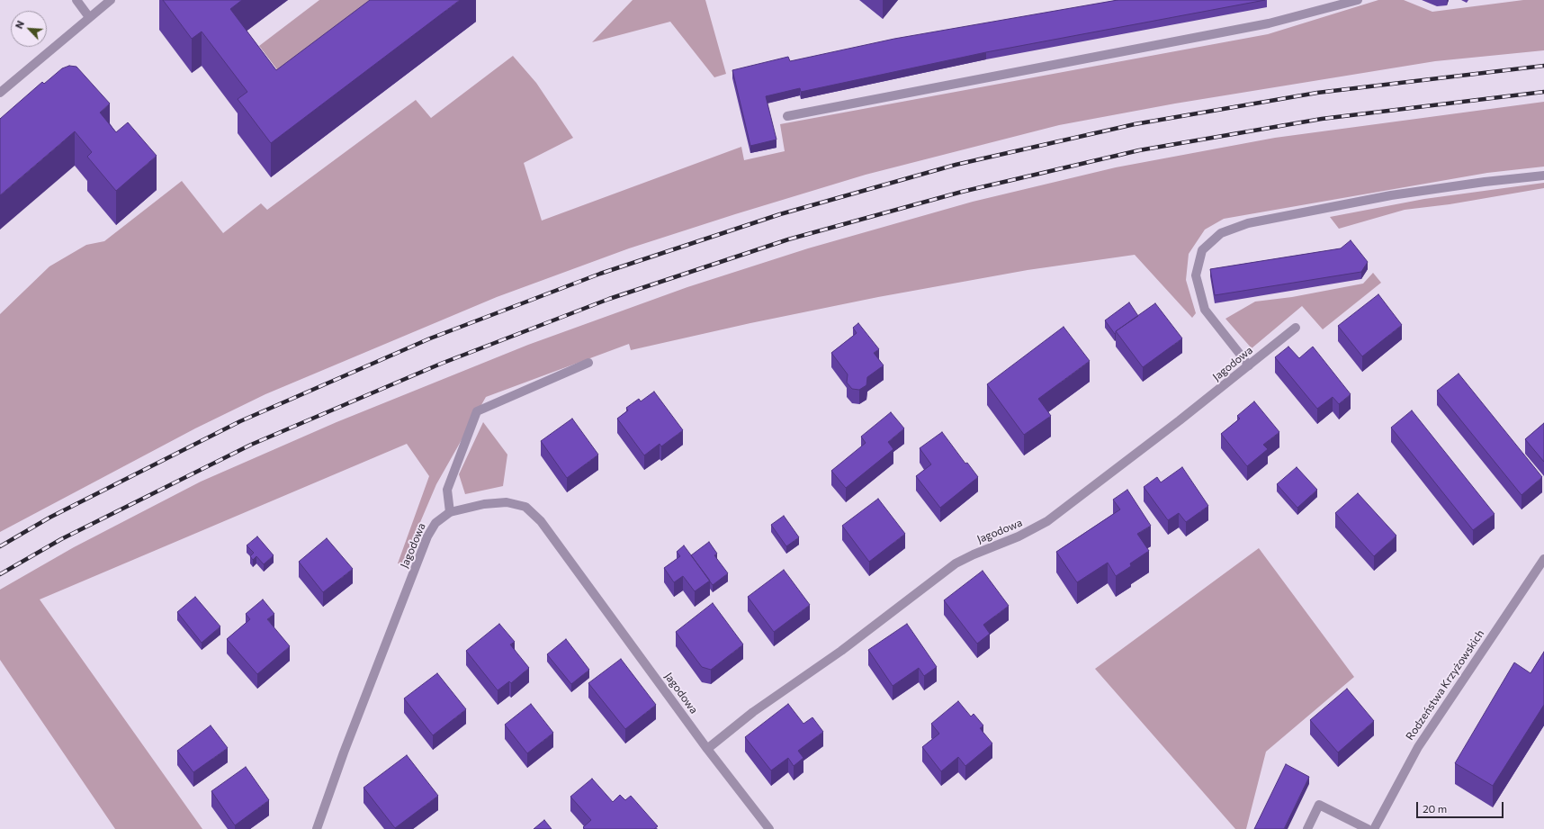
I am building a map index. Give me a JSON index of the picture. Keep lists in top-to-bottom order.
{
  "streets": {
    "street": ["Jagodowa", "Rodzeństwa Krzyżowskich"]
  },
  "scale_bar": "20 m",
  "north": "top left"
}
